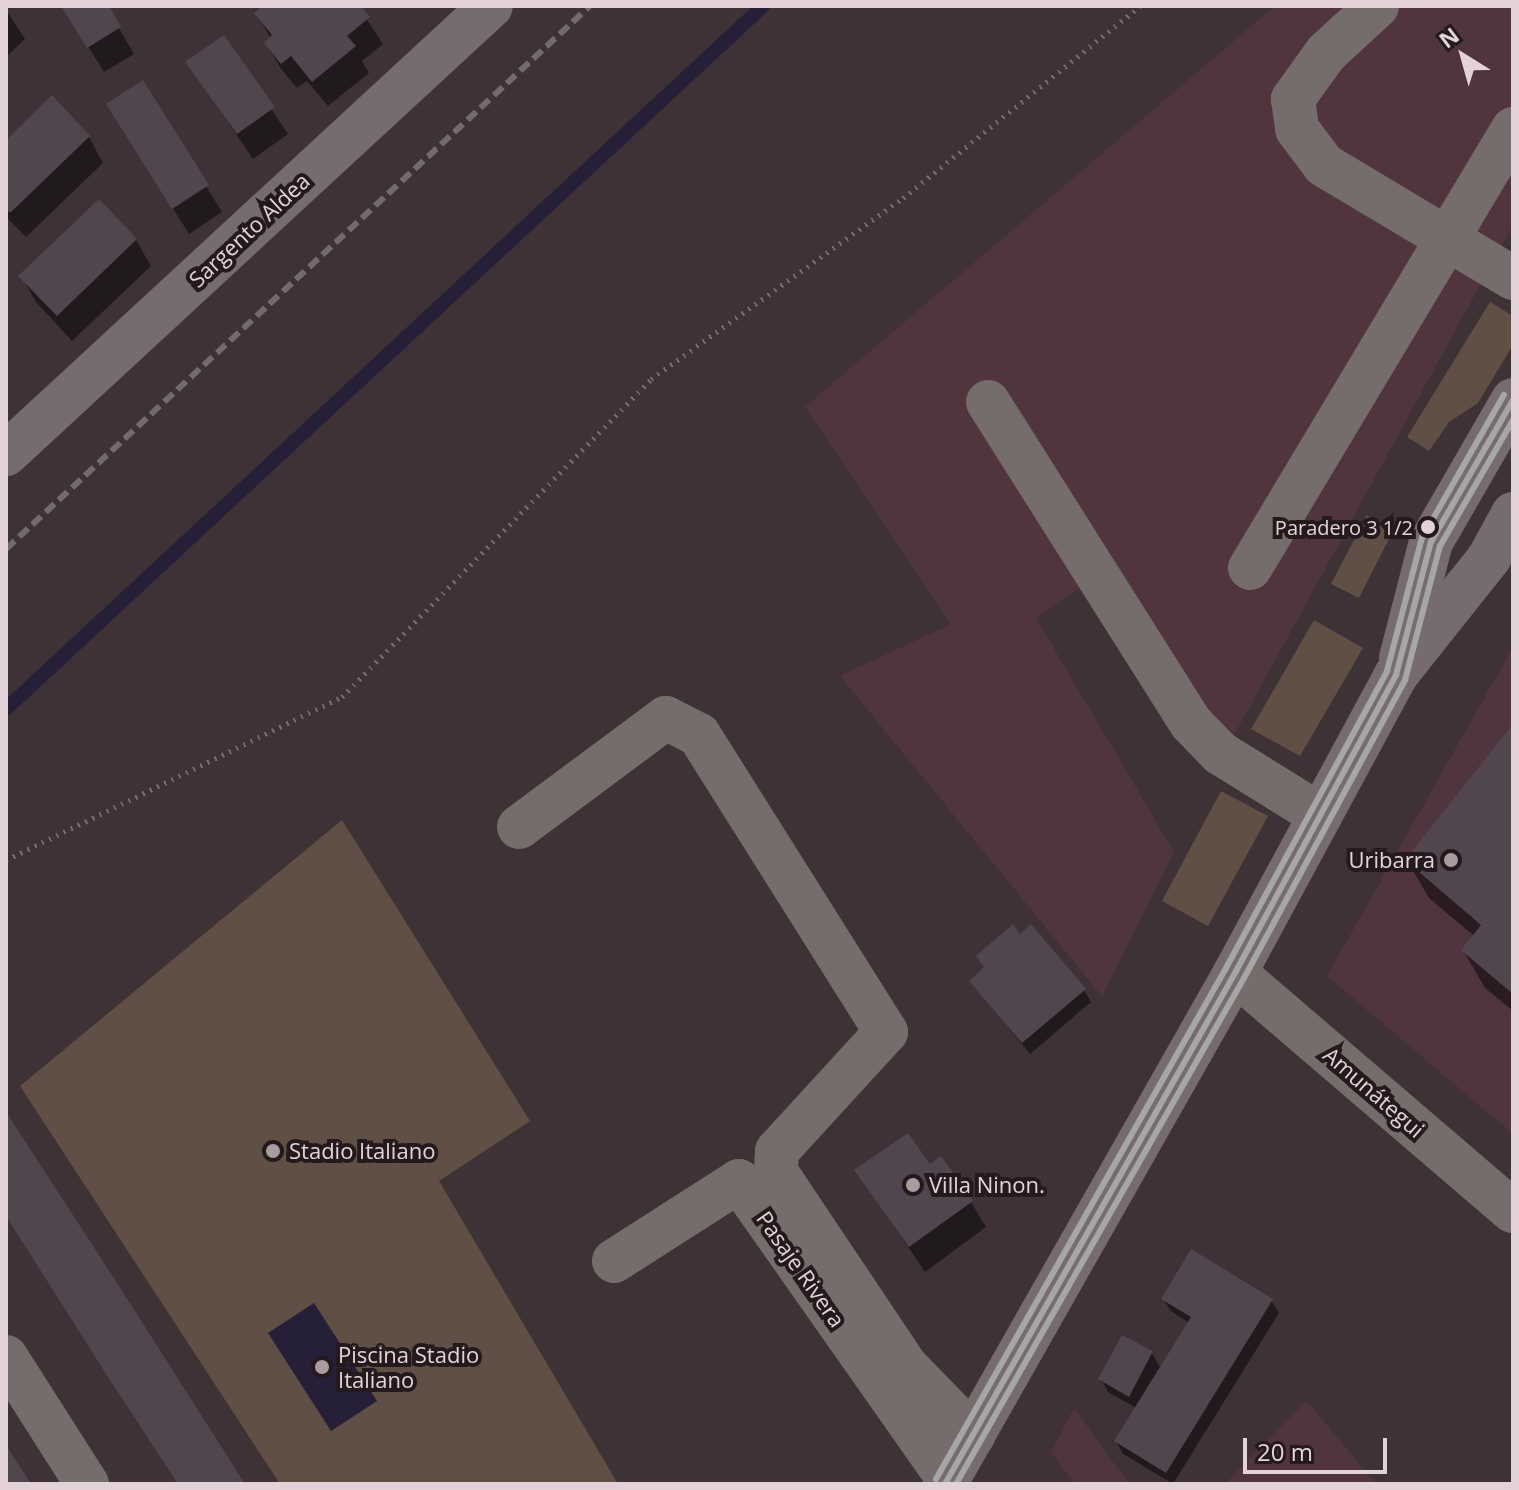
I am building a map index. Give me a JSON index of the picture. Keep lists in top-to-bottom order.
{
  "streets": {
    "main road": ["Sargento Aldea"],
    "street": ["Amunátegui", "Pasaje Rivera"]
  },
  "places": [
    "Paradero 3 1/2",
    "Uribarra",
    "Stadio Italiano",
    "Villa Ninon.",
    "Piscina Stadio Italiano"
  ],
  "scale_bar": "20 m",
  "north": "top left"
}
